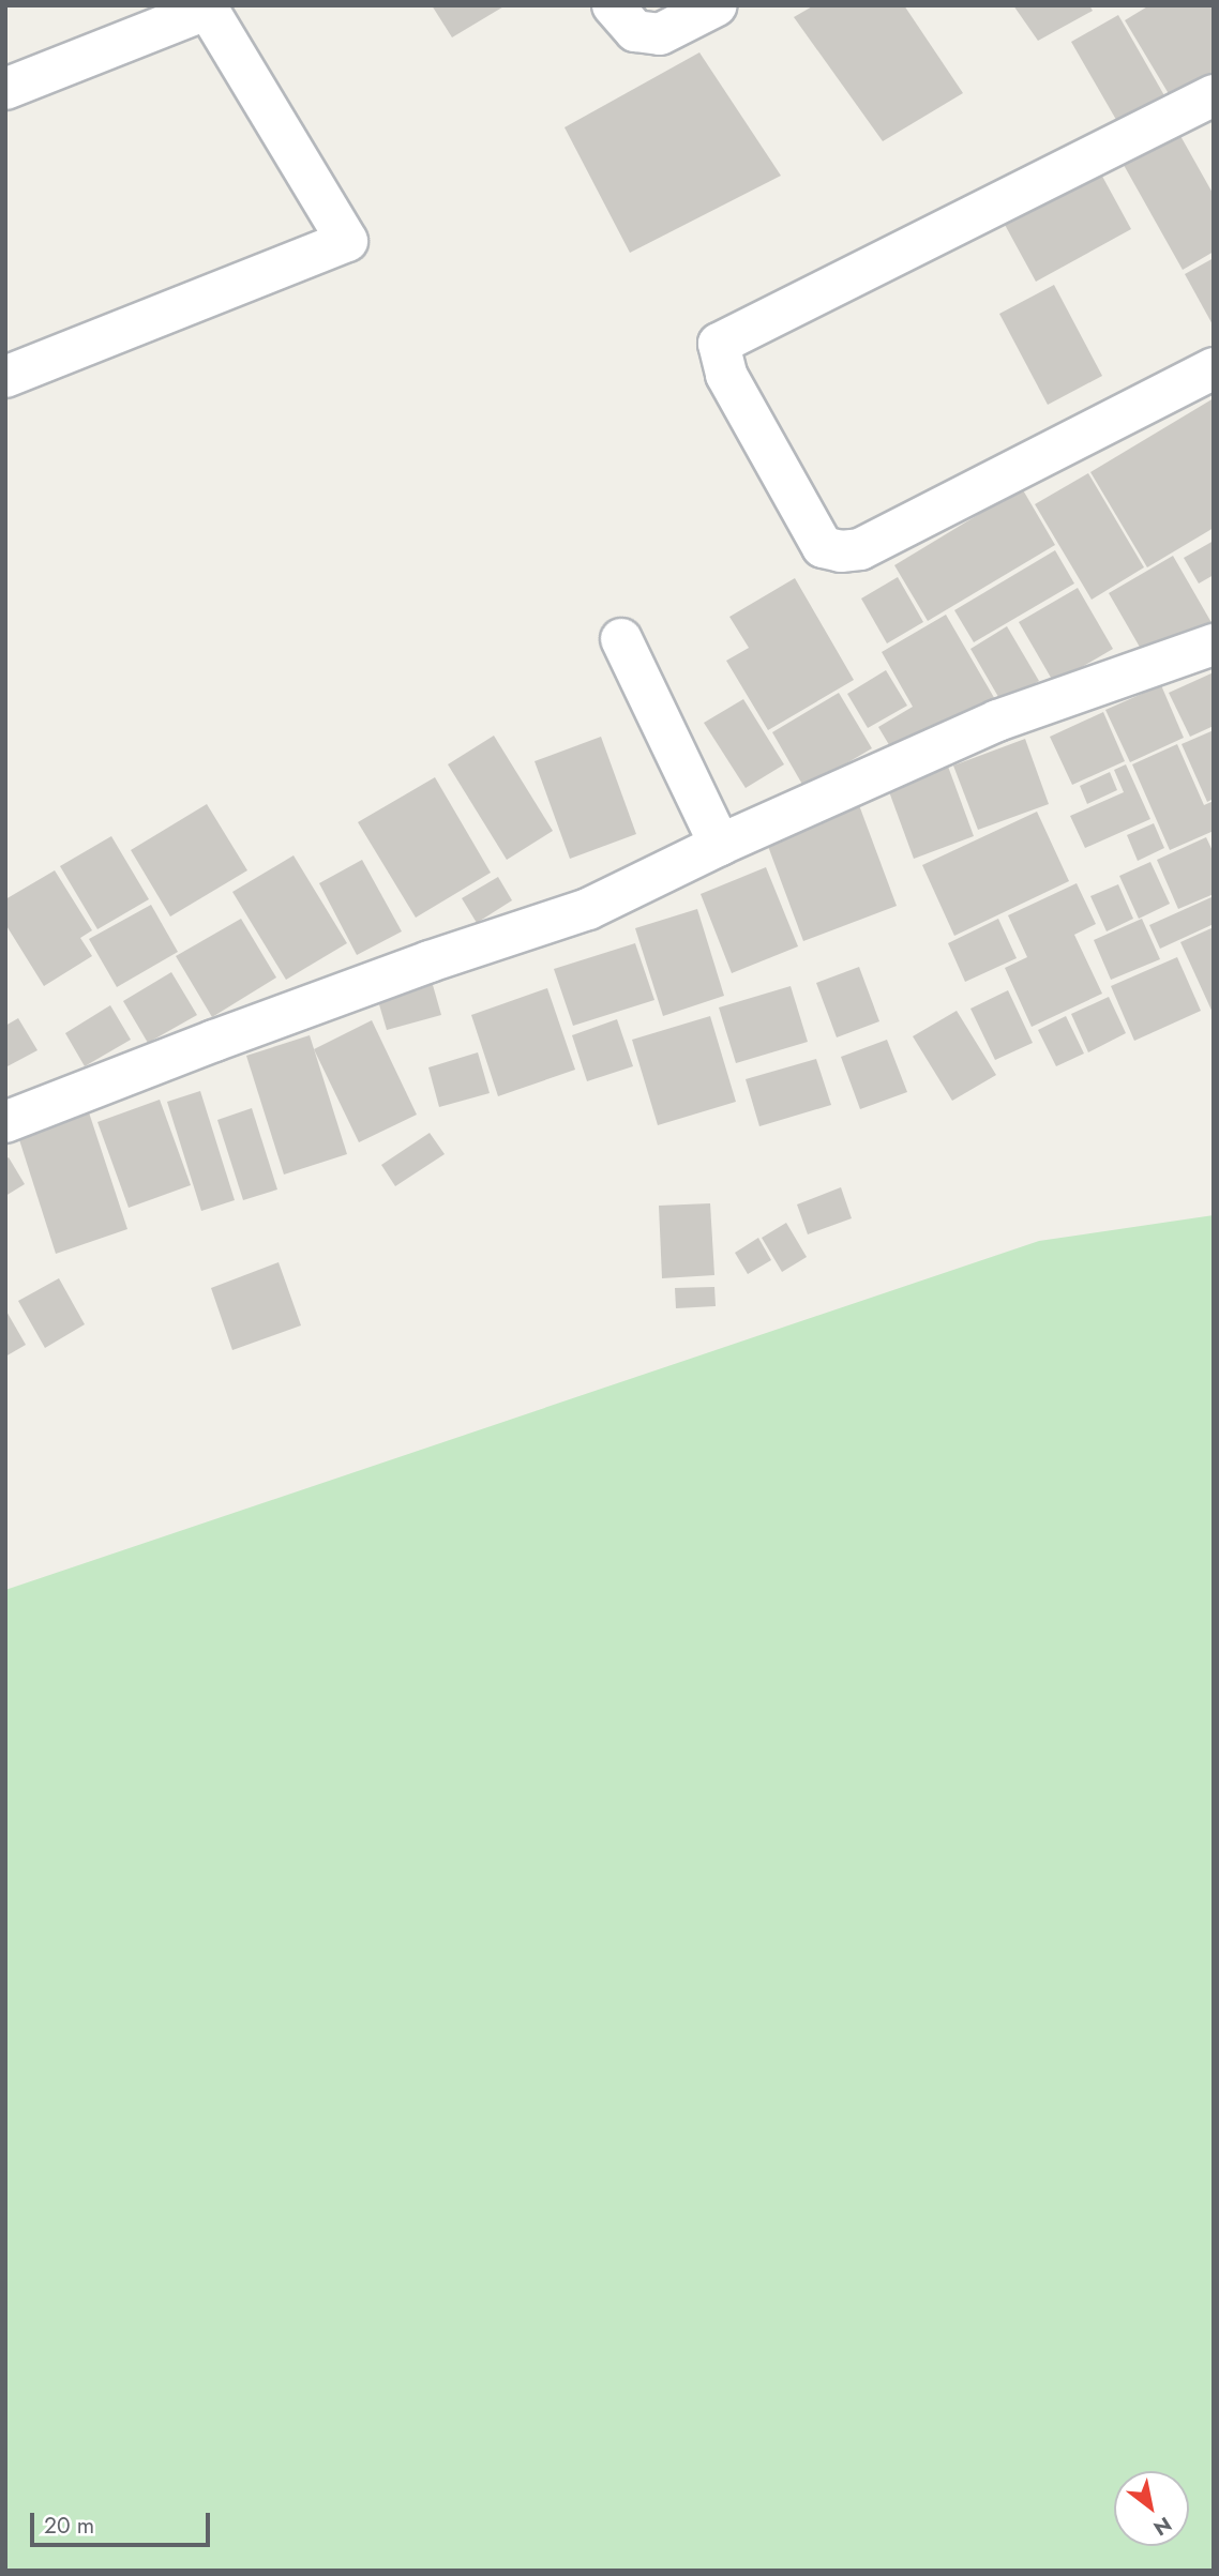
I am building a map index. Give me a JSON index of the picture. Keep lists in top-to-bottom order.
{
  "scale_bar": "20 m",
  "north": "bottom right"
}
